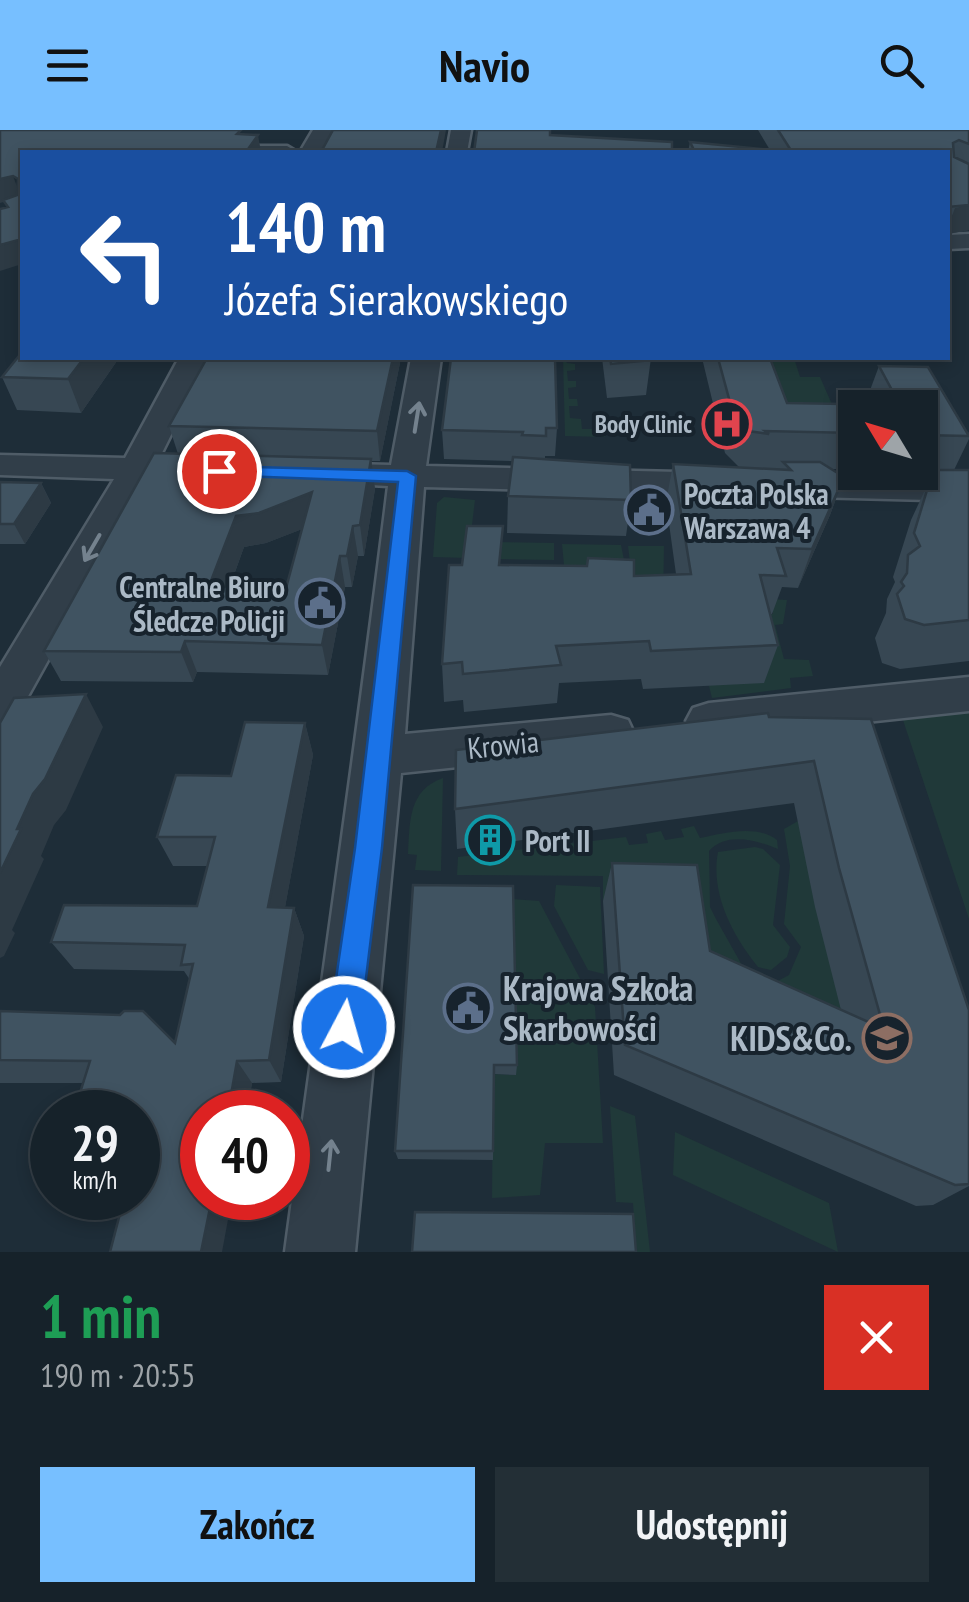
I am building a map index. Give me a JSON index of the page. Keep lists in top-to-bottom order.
{
  "streets": {
    "street": ["Krowia"]
  },
  "places": {
    "hospital": ["Body Clinic"],
    "public building": ["Poczta Polska Warszawa 4", "Centralne Biuro Śledcze Policji", "Krajowa Szkoła Skarbowości"],
    "building": ["Port II"],
    "school or university": ["KIDS&Co."]
  },
  "north": "top left",
  "page": {
    "header": "Navio",
    "turn": ["140 m", "Józefa Sierakowskiego"],
    "speed": "29 km/h",
    "limit": "40",
    "heading": ["1 min", "190 m · 20:55"],
    "buttons": ["Zakończ", "Udostępnij"]
  }
}
